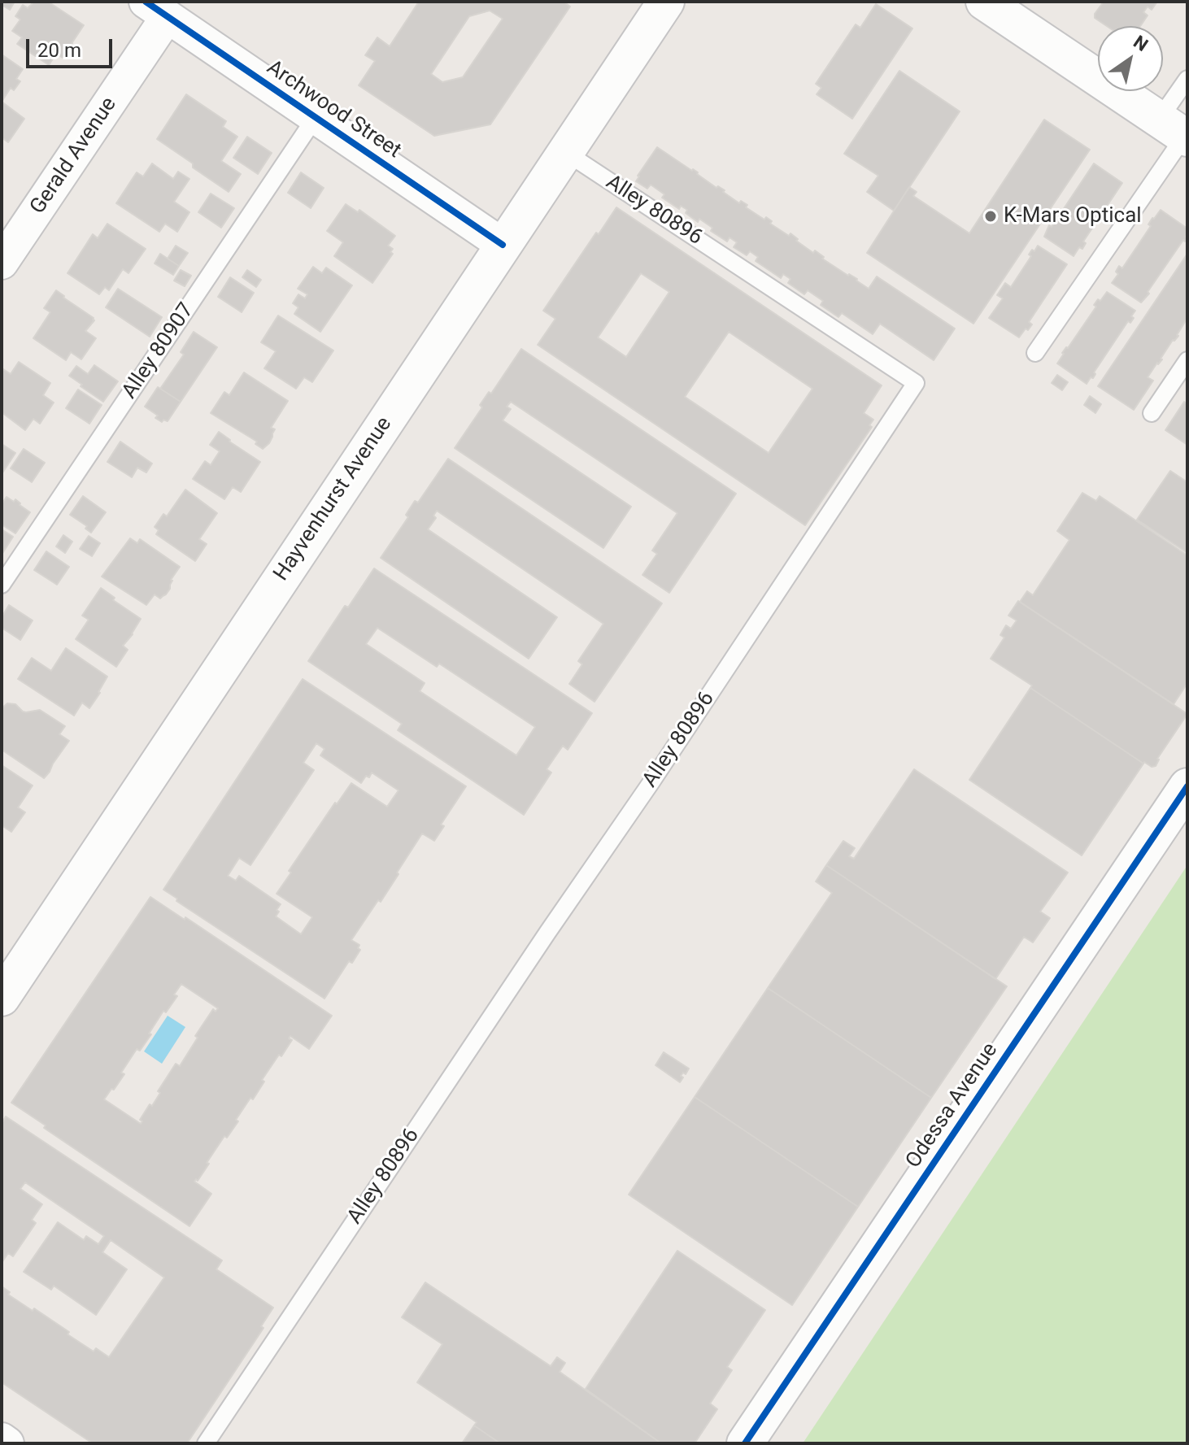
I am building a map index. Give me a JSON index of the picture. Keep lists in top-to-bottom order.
{
  "streets": {
    "main road": ["Hayvenhurst Avenue", "Odessa Avenue"],
    "street": ["Archwood Street", "Gerald Avenue"],
    "lane": ["Alley 80896", "Alley 80907"]
  },
  "crossings": [
    ["Archwood Street", "Gerald Avenue"],
    ["Archwood Street", "Alley 80907"],
    ["Archwood Street", "Hayvenhurst Avenue"],
    ["Alley 80896", "Hayvenhurst Avenue"]
  ],
  "places": ["K-Mars Optical"],
  "scale_bar": "20 m",
  "north": "top right"
}
